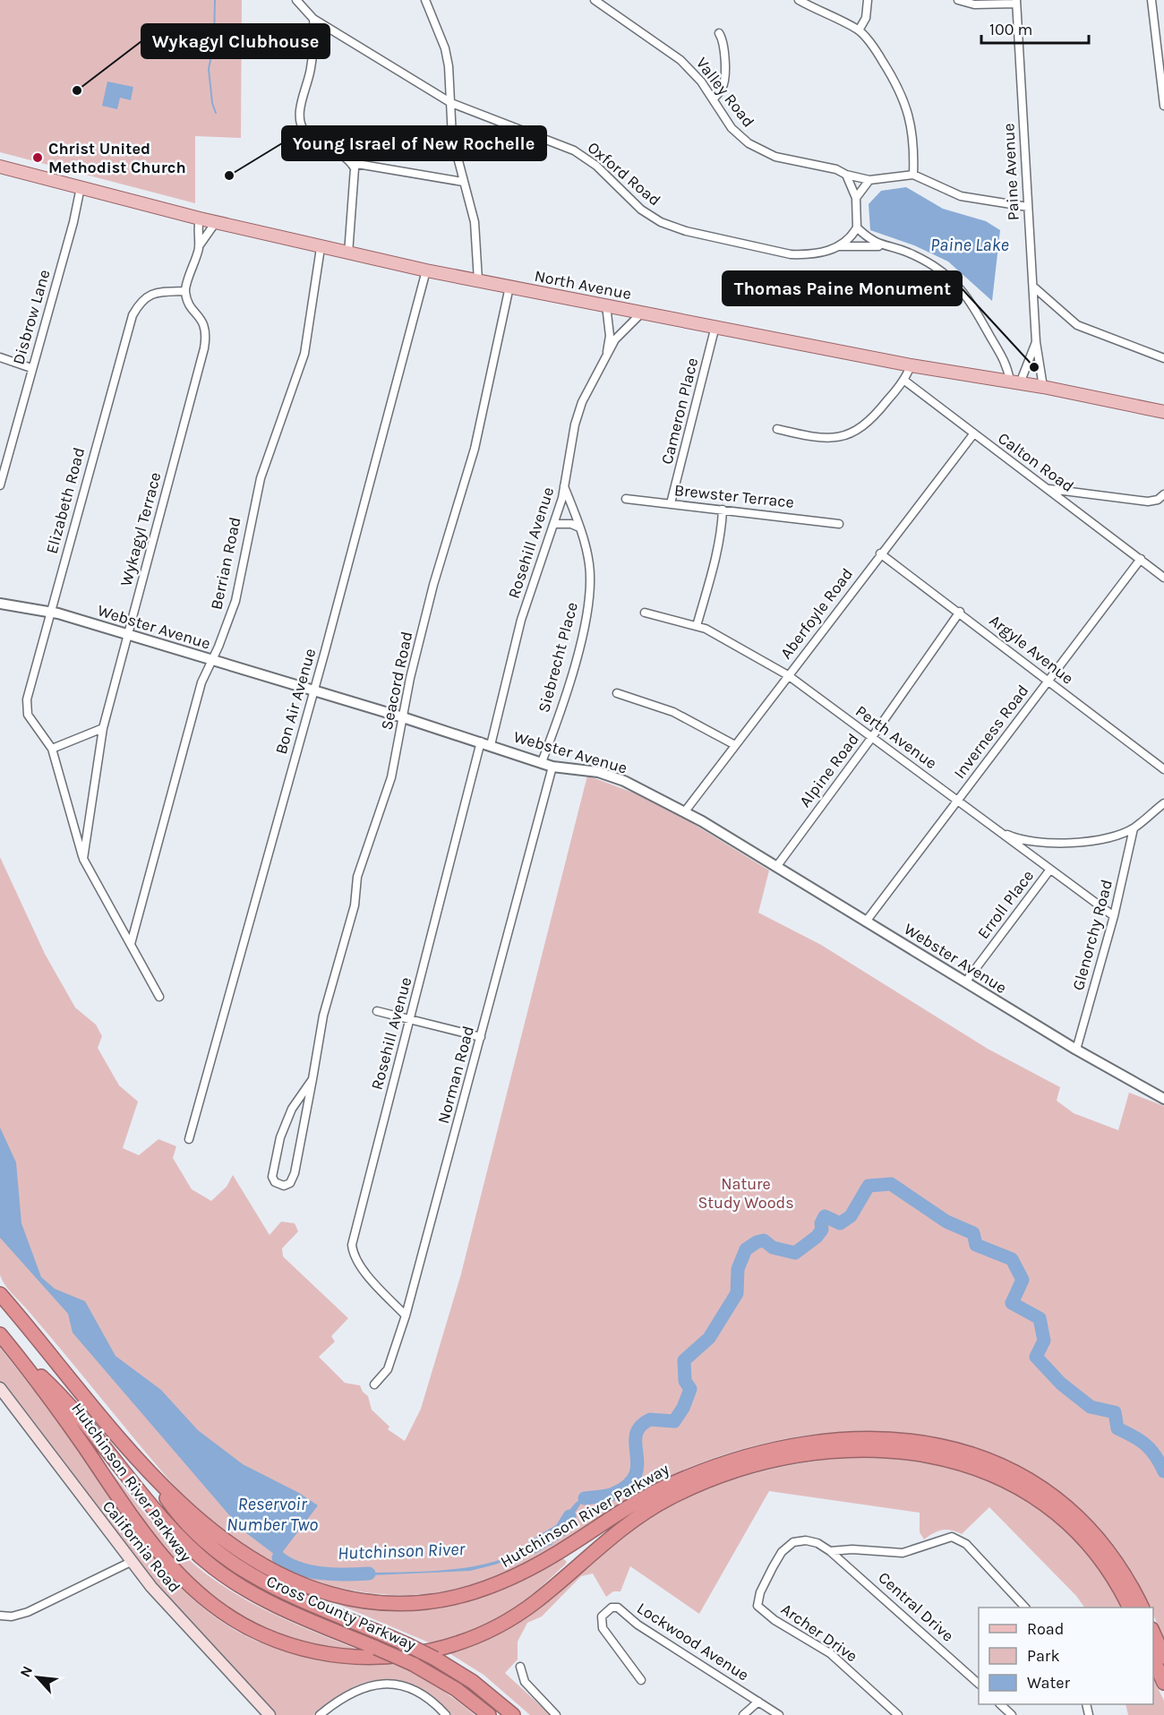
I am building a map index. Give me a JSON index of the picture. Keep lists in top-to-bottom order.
{
  "streets": {
    "highway": ["Hutchinson River Parkway", "Cross County Parkway"],
    "main road": ["North Avenue", "California Road"],
    "street": [
      "Valley Road",
      "Paine Avenue",
      "Oxford Road",
      "Disbrow Lane",
      "Cameron Place",
      "Calton Road",
      "Brewster Terrace",
      "Elizabeth Road",
      "Wykagyl Terrace",
      "Rosehill Avenue",
      "Berrian Road",
      "Aberfoyle Road",
      "Webster Avenue",
      "Argyle Avenue",
      "Siebrecht Place",
      "Seacord Road",
      "Bon Air Avenue",
      "Inverness Road",
      "Perth Avenue",
      "Alpine Road",
      "Erroll Place",
      "Glenorchy Road",
      "Norman Road",
      "Central Drive",
      "Archer Drive",
      "Lockwood Avenue"
    ]
  },
  "crossings": [
    ["Paine Avenue", "North Avenue"],
    ["North Avenue", "Disbrow Lane"],
    ["North Avenue", "Cameron Place"],
    ["North Avenue", "Rosehill Avenue"],
    ["North Avenue", "Berrian Road"],
    ["North Avenue", "Seacord Road"],
    ["North Avenue", "Bon Air Avenue"],
    ["Cameron Place", "Brewster Terrace"],
    ["Calton Road", "Aberfoyle Road"],
    ["Calton Road", "Inverness Road"],
    ["Elizabeth Road", "Wykagyl Terrace"],
    ["Elizabeth Road", "Webster Avenue"],
    ["Wykagyl Terrace", "Webster Avenue"],
    ["Rosehill Avenue", "Webster Avenue"],
    ["Rosehill Avenue", "Siebrecht Place"],
    ["Rosehill Avenue", "Norman Road"],
    ["Berrian Road", "Webster Avenue"],
    ["Aberfoyle Road", "Webster Avenue"],
    ["Aberfoyle Road", "Argyle Avenue"],
    ["Aberfoyle Road", "Perth Avenue"],
    ["Webster Avenue", "Siebrecht Place"],
    ["Webster Avenue", "Seacord Road"],
    ["Webster Avenue", "Bon Air Avenue"],
    ["Webster Avenue", "Inverness Road"],
    ["Webster Avenue", "Alpine Road"],
    ["Webster Avenue", "Erroll Place"],
    ["Webster Avenue", "Glenorchy Road"],
    ["Webster Avenue", "Norman Road"],
    ["Argyle Avenue", "Inverness Road"],
    ["Argyle Avenue", "Alpine Road"],
    ["Inverness Road", "Perth Avenue"],
    ["Perth Avenue", "Alpine Road"],
    ["Perth Avenue", "Erroll Place"],
    ["Perth Avenue", "Glenorchy Road"],
    ["Hutchinson River Parkway", "Cross County Parkway"],
    ["Central Drive", "Archer Drive"]
  ],
  "water": ["Paine Lake", "Reservoir Number Two", "Hutchinson River"],
  "parks": ["Nature Study Woods"],
  "places": [
    "Wykagyl Clubhouse",
    "Christ United Methodist Church",
    "Young Israel of New Rochelle",
    "Thomas Paine Monument"
  ],
  "legend": ["Road", "Park", "Water"],
  "scale_bar": "100 m",
  "north": "top left"
}
